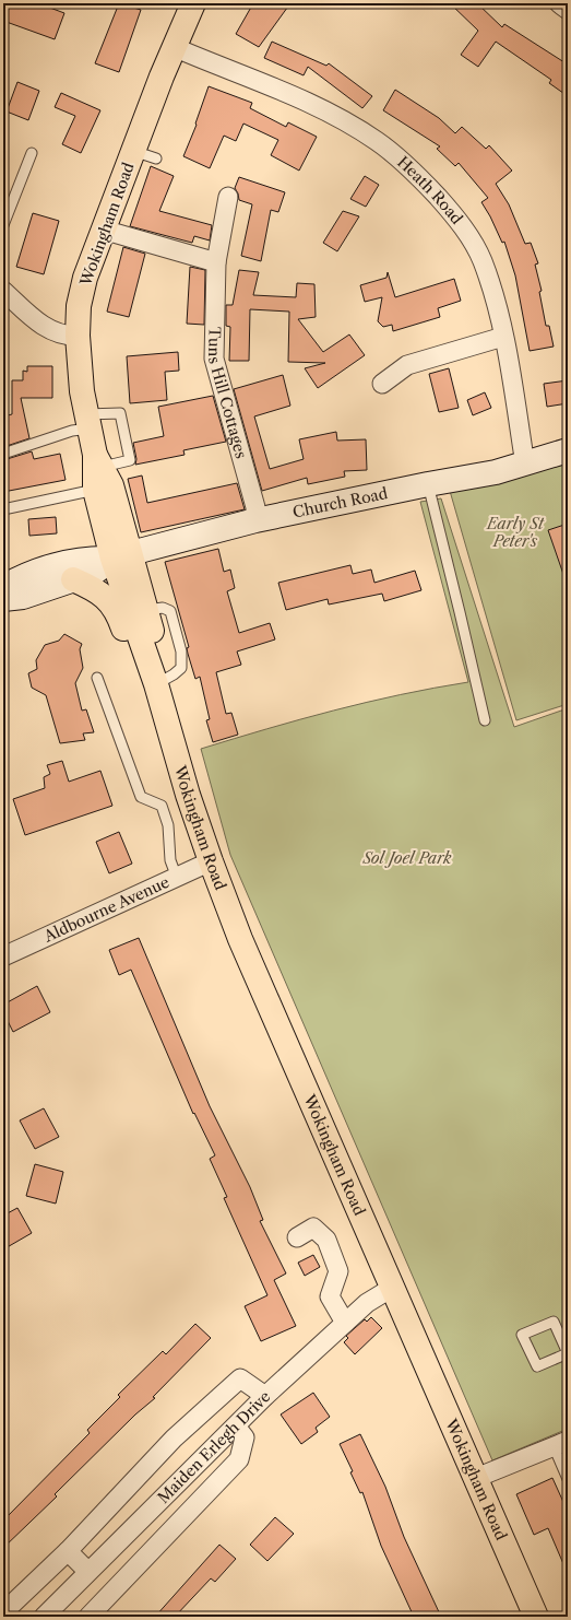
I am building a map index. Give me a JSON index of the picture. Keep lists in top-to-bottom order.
{
  "streets": {
    "main road": ["Wokingham Road", "Church Road"],
    "street": [
      "Heath Road",
      "Tuns Hill Cottages",
      "Aldbourne Avenue",
      "Maiden Erlegh Drive"
    ]
  },
  "crossings": [
    ["Heath Road", "Wokingham Road"],
    ["Heath Road", "Church Road"],
    ["Wokingham Road", "Church Road"],
    ["Wokingham Road", "Aldbourne Avenue"],
    ["Wokingham Road", "Maiden Erlegh Drive"],
    ["Tuns Hill Cottages", "Church Road"]
  ],
  "parks": ["Early St Peter's", "Sol Joel Park"]
}
